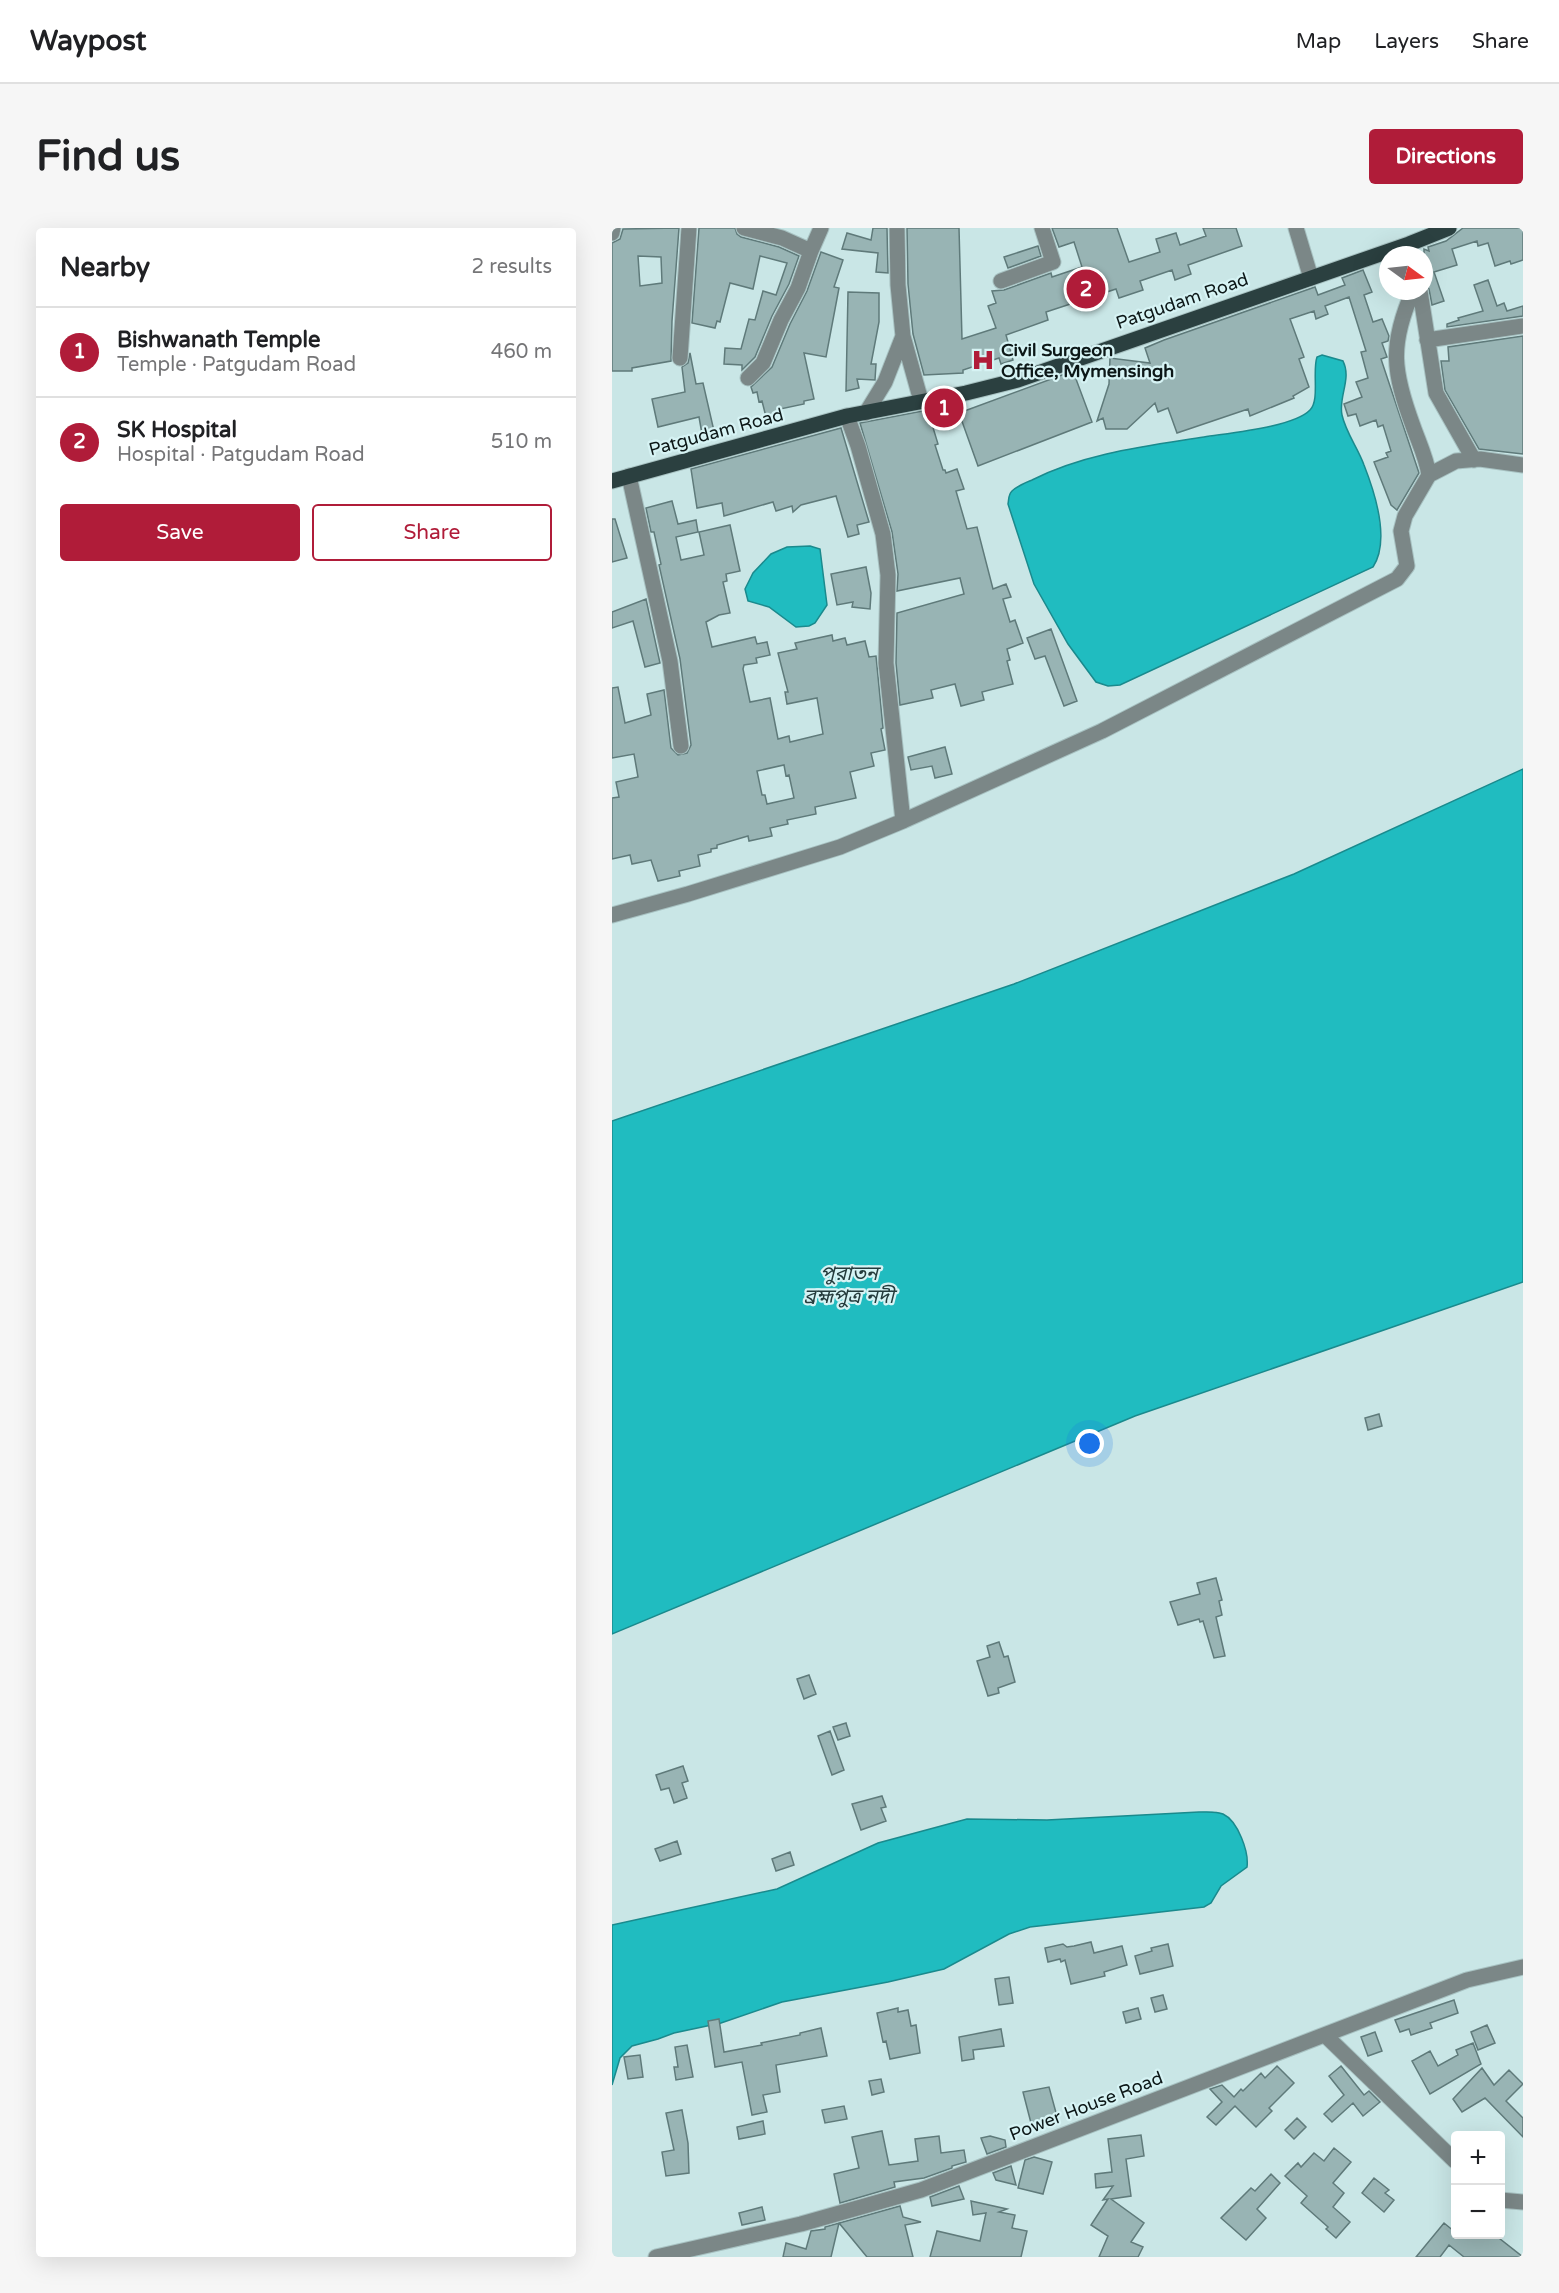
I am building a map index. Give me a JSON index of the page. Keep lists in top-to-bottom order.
{
  "streets": {
    "main road": ["Patgudam Road"],
    "street": ["Power House Road"]
  },
  "water": ["পুরাতন ব্রহ্মপুত্র নদী"],
  "places": {
    "hospital": ["Civil Surgeon Office, Mymensingh"]
  },
  "north": "right",
  "page": {
    "header": "Waypost",
    "nav": ["Map", "Layers", "Share"],
    "buttons": [
      "Directions",
      ["Save", "Share"]
    ],
    "title": "Find us",
    "heading": ["Nearby", "2 results"],
    "pins": ["2", "1"],
    "list": [
      {
        "mark": "1",
        "name": "Bishwanath Temple",
        "note": "Temple · Patgudam Road",
        "value": "460 m"
      },
      {
        "mark": "2",
        "name": "SK Hospital",
        "note": "Hospital · Patgudam Road",
        "value": "510 m"
      }
    ],
    "map_buttons": ["+", "−"]
  }
}
